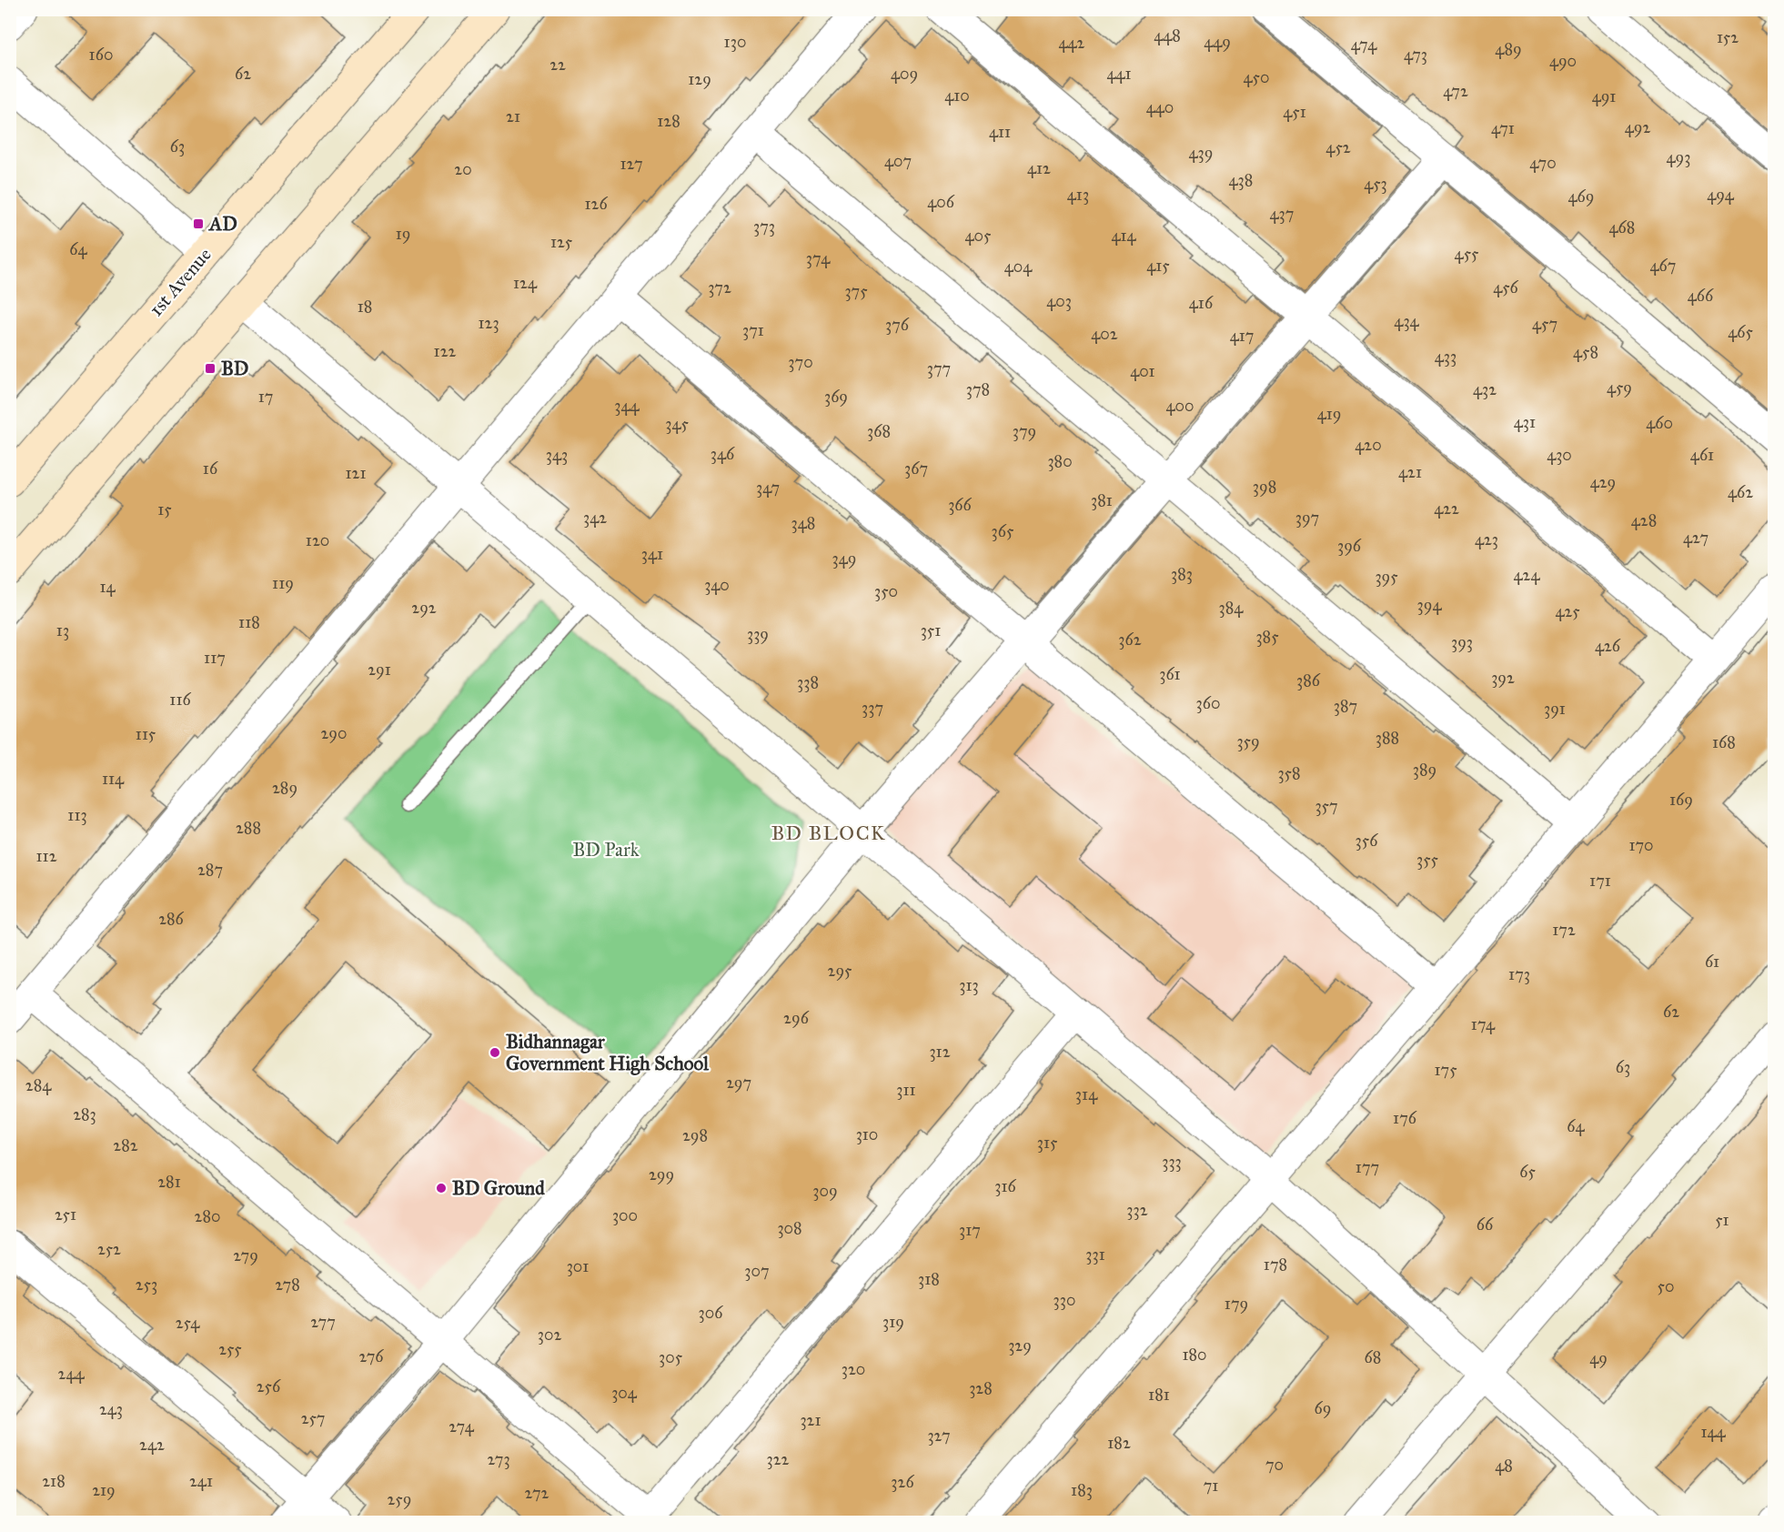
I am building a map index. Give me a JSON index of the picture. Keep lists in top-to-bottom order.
{
  "streets": {
    "main road": ["1st Avenue"]
  },
  "districts": ["BD BLOCK"],
  "parks": ["BD Park"],
  "places": {
    "transit": ["AD", "BD"],
    "other": ["Bidhannagar Government High School", "BD Ground"]
  },
  "house_numbers": [
    "448",
    "152",
    "130",
    "449",
    "442",
    "474",
    "489",
    "160",
    "473",
    "490",
    "22",
    "62",
    "409",
    "441",
    "450",
    "129",
    "472",
    "410",
    "491",
    "440",
    "451",
    "21",
    "128",
    "492",
    "471",
    "411",
    "63",
    "452",
    "439",
    "493",
    "407",
    "470",
    "127",
    "412",
    "20",
    "438",
    "453",
    "413",
    "494",
    "469",
    "406",
    "126",
    "437",
    "373",
    "468",
    "19",
    "405",
    "414",
    "125",
    "64",
    "455",
    "374",
    "415",
    "467",
    "404",
    "124",
    "372",
    "456",
    "375",
    "466",
    "403",
    "416",
    "18",
    "434",
    "123",
    "457",
    "376",
    "371",
    "465",
    "402",
    "417",
    "122",
    "458",
    "433",
    "370",
    "377",
    "401",
    "459",
    "378",
    "432",
    "17",
    "369",
    "344",
    "400",
    "419",
    "431",
    "460",
    "345",
    "368",
    "379",
    "420",
    "346",
    "343",
    "430",
    "461",
    "380",
    "16",
    "367",
    "421",
    "121",
    "429",
    "398",
    "347",
    "462",
    "381",
    "366",
    "422",
    "15",
    "342",
    "397",
    "428",
    "348",
    "365",
    "427",
    "423",
    "120",
    "396",
    "341",
    "349",
    "383",
    "424",
    "395",
    "119",
    "340",
    "14",
    "350",
    "394",
    "292",
    "384",
    "425",
    "118",
    "13",
    "351",
    "339",
    "385",
    "362",
    "393",
    "426",
    "117",
    "291",
    "361",
    "392",
    "386",
    "338",
    "116",
    "360",
    "387",
    "337",
    "391",
    "290",
    "115",
    "388",
    "359",
    "168",
    "389",
    "358",
    "114",
    "289",
    "169",
    "357",
    "113",
    "288",
    "356",
    "170",
    "112",
    "355",
    "287",
    "171",
    "286",
    "172",
    "61",
    "295",
    "173",
    "313",
    "62",
    "296",
    "174",
    "312",
    "63",
    "175",
    "297",
    "284",
    "311",
    "314",
    "283",
    "176",
    "64",
    "310",
    "298",
    "315",
    "282",
    "333",
    "177",
    "65",
    "299",
    "281",
    "316",
    "309",
    "332",
    "251",
    "300",
    "280",
    "51",
    "66",
    "308",
    "317",
    "252",
    "331",
    "279",
    "178",
    "301",
    "307",
    "318",
    "253",
    "278",
    "50",
    "330",
    "179",
    "306",
    "277",
    "319",
    "254",
    "302",
    "329",
    "255",
    "180",
    "276",
    "305",
    "68",
    "49",
    "320",
    "244",
    "256",
    "328",
    "304",
    "181",
    "69",
    "243",
    "257",
    "321",
    "274",
    "144",
    "327",
    "182",
    "242",
    "273",
    "322",
    "70",
    "48",
    "218",
    "241",
    "326",
    "71",
    "219",
    "183",
    "272",
    "259"
  ]
}
